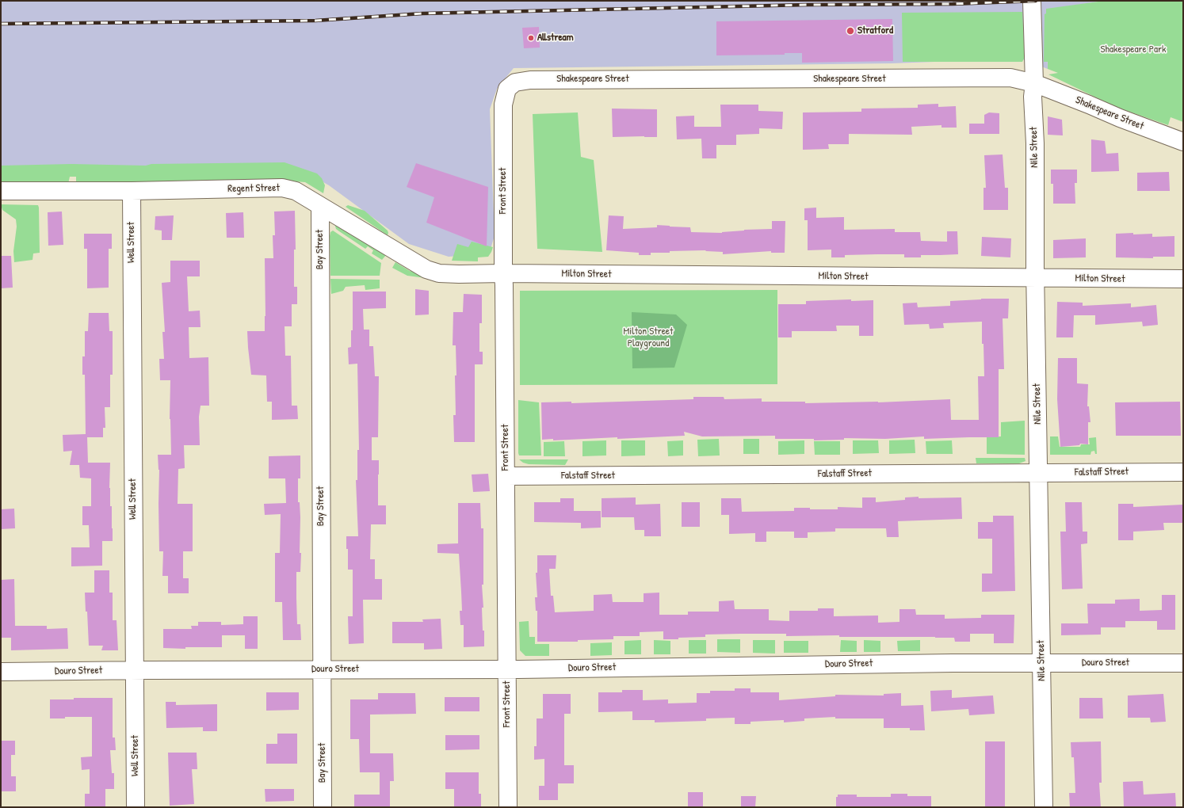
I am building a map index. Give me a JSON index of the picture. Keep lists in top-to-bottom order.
{
  "streets": {
    "street": [
      "Shakespeare Street",
      "Nile Street",
      "Regent Street",
      "Front Street",
      "Well Street",
      "Bay Street",
      "Milton Street",
      "Falstaff Street",
      "Douro Street"
    ]
  },
  "crossings": [
    ["Shakespeare Street", "Nile Street"],
    ["Shakespeare Street", "Front Street"],
    ["Nile Street", "Milton Street"],
    ["Nile Street", "Falstaff Street"],
    ["Nile Street", "Douro Street"],
    ["Regent Street", "Front Street"],
    ["Regent Street", "Well Street"],
    ["Regent Street", "Bay Street"],
    ["Regent Street", "Milton Street"],
    ["Front Street", "Milton Street"],
    ["Front Street", "Falstaff Street"],
    ["Front Street", "Douro Street"],
    ["Well Street", "Douro Street"],
    ["Bay Street", "Douro Street"]
  ],
  "parks": ["Shakespeare Park", "Milton Street Playground"],
  "places": ["Stratford", "Allstream"]
}
